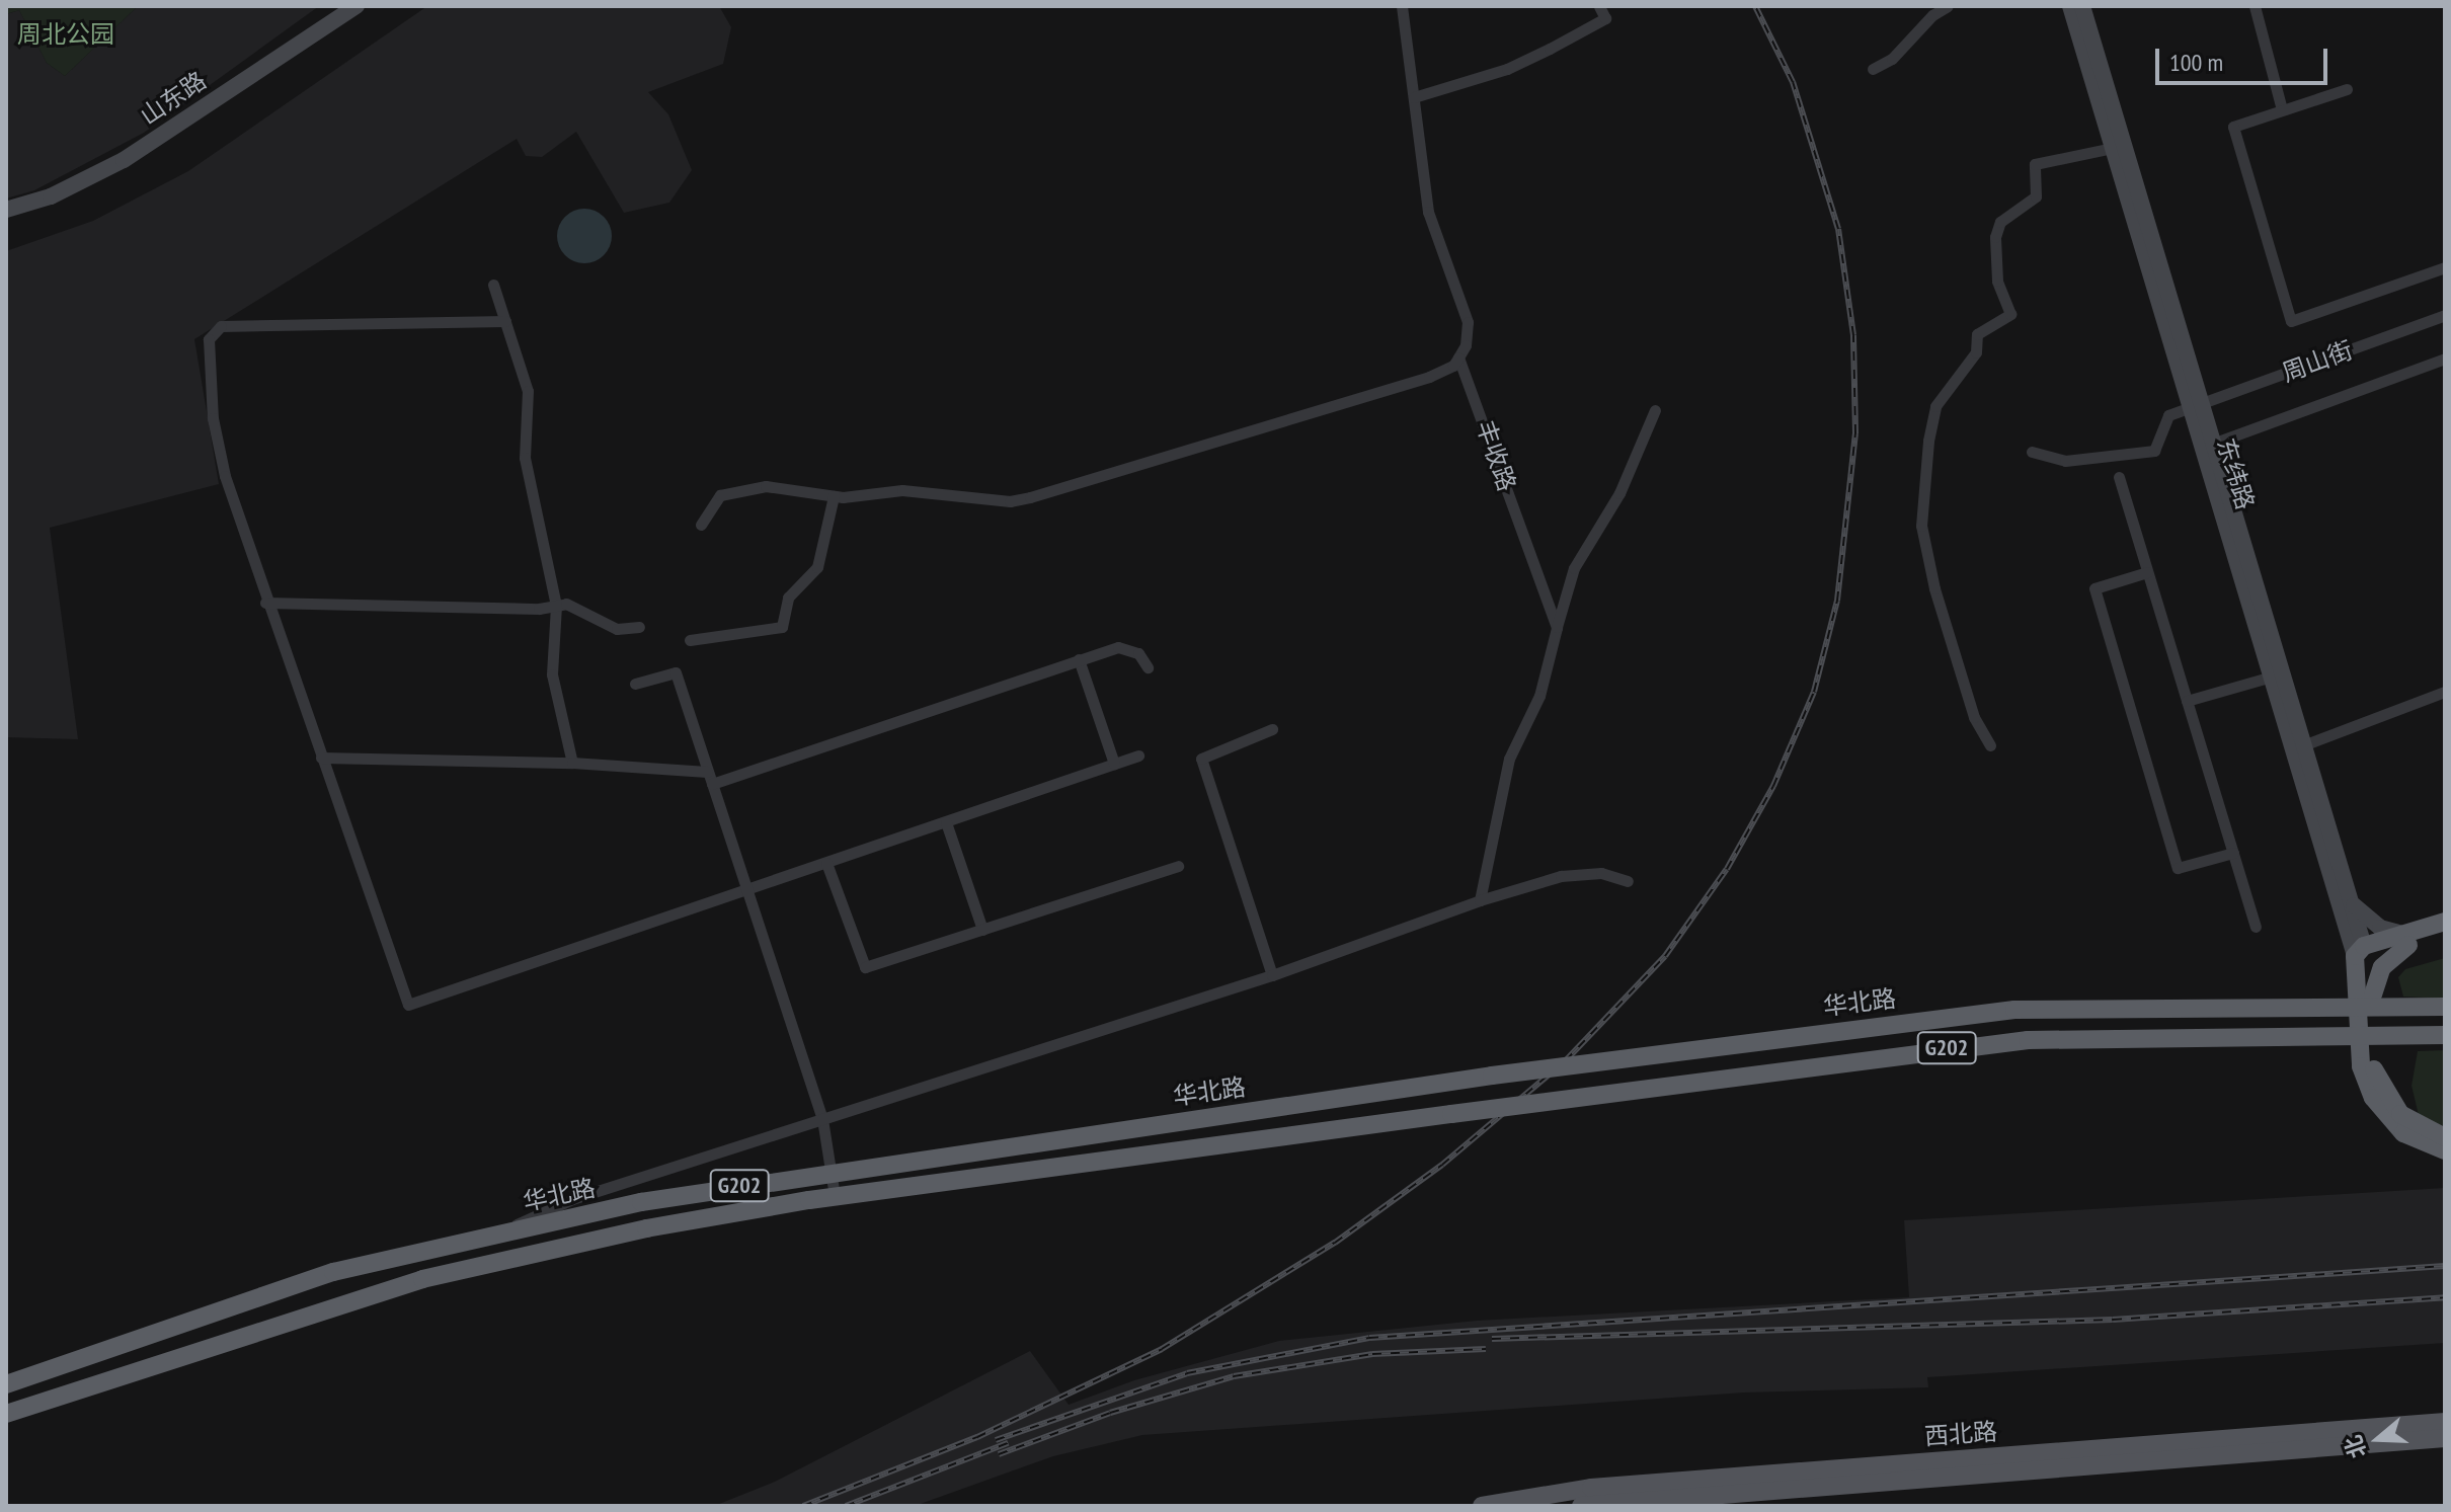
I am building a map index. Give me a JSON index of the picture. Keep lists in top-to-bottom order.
{
  "streets": {
    "highway": ["华北路", "G202"],
    "main road": ["山东路", "东纬路", "西北路"],
    "street": ["周山街", "丰收路"]
  },
  "crossings": [
    ["周山街", "东纬路"]
  ],
  "parks": ["周北公园"],
  "scale_bar": "100 m",
  "north": "left"
}
